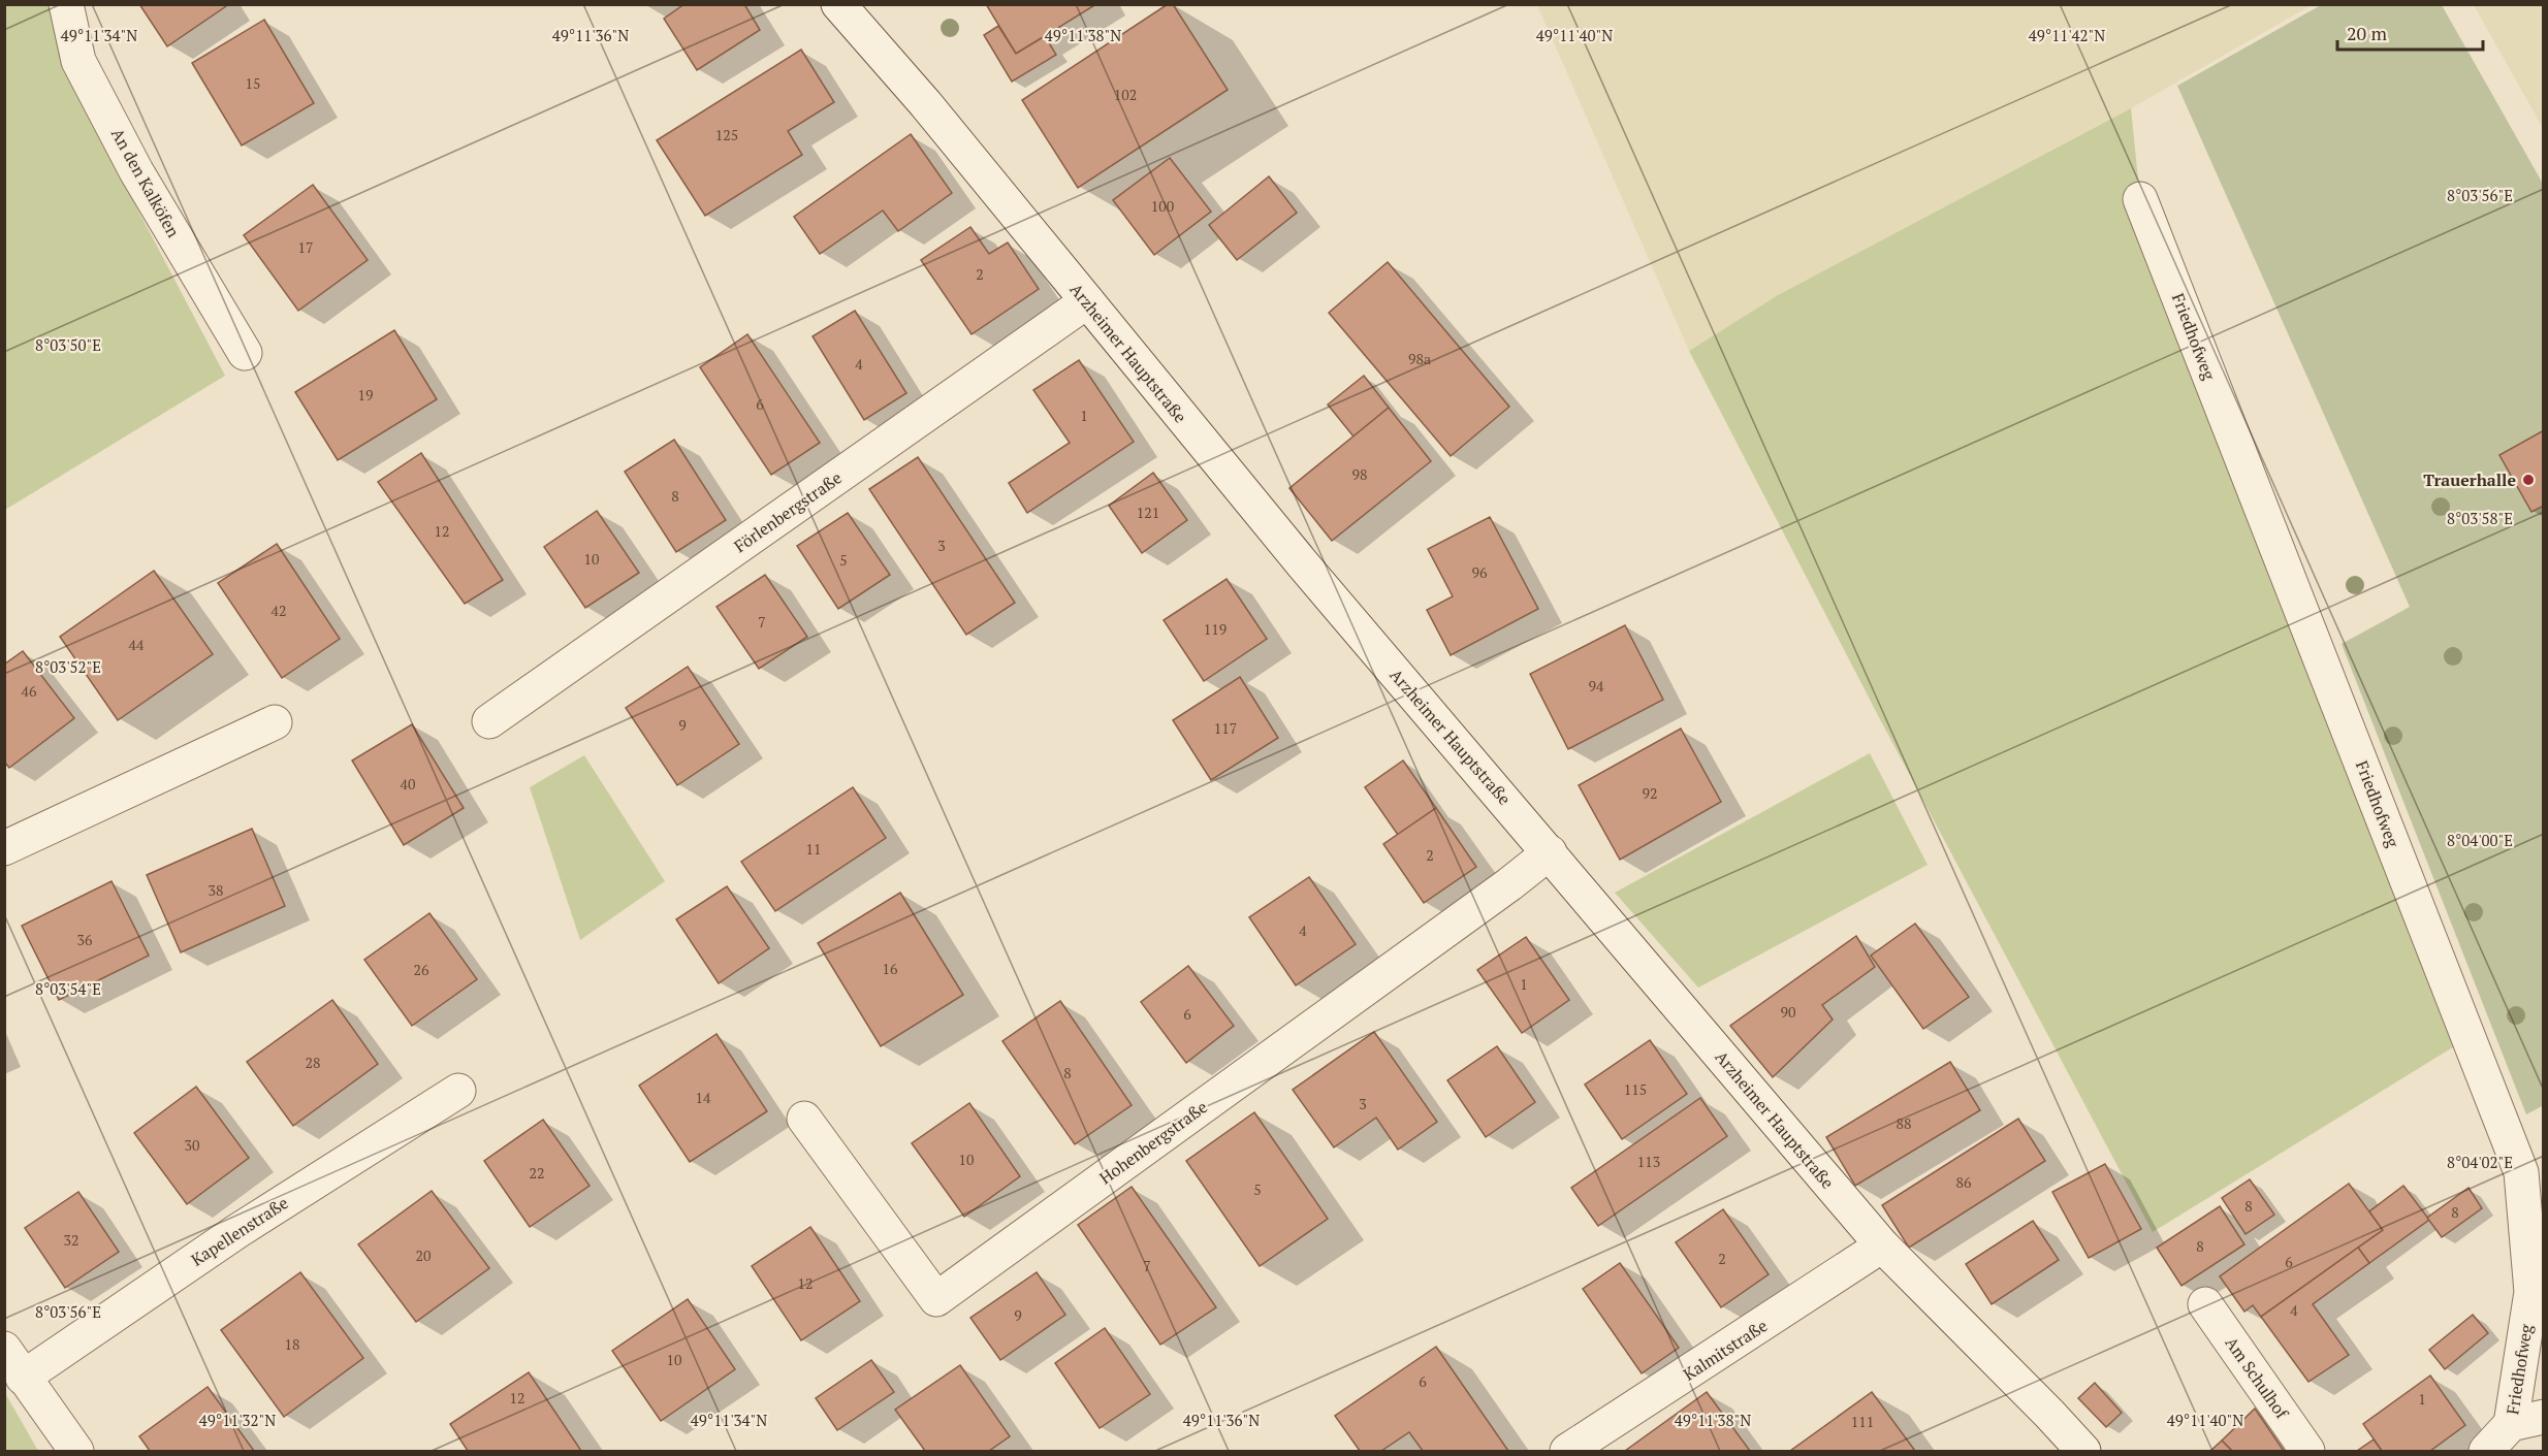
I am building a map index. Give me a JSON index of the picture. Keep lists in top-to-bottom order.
{
  "streets": {
    "street": [
      "An den Kalköfen",
      "Friedhofweg",
      "Arzheimer Hauptstraße",
      "Förlenbergstraße",
      "Hohenbergstraße",
      "Kapellenstraße",
      "Kalmitstraße",
      "Am Schulhof"
    ]
  },
  "crossings": [
    ["Arzheimer Hauptstraße", "Förlenbergstraße"],
    ["Arzheimer Hauptstraße", "Hohenbergstraße"],
    ["Arzheimer Hauptstraße", "Kalmitstraße"]
  ],
  "places": ["Trauerhalle"],
  "house_numbers": [
    "15",
    "102",
    "125",
    "100",
    "17",
    "2",
    "98a",
    "4",
    "19",
    "6",
    "1",
    "98",
    "8",
    "121",
    "12",
    "3",
    "10",
    "5",
    "96",
    "42",
    "7",
    "119",
    "44",
    "94",
    "46",
    "9",
    "117",
    "40",
    "92",
    "11",
    "2",
    "38",
    "4",
    "36",
    "16",
    "26",
    "1",
    "90",
    "6",
    "28",
    "8",
    "115",
    "14",
    "3",
    "88",
    "30",
    "10",
    "113",
    "22",
    "86",
    "5",
    "8",
    "8",
    "32",
    "8",
    "20",
    "2",
    "6",
    "7",
    "12",
    "4",
    "9",
    "18",
    "10",
    "6",
    "12",
    "1",
    "111"
  ],
  "scale_bar": "20 m",
  "coordinates": [
    "49°11'34\"N",
    "49°11'36\"N",
    "49°11'38\"N",
    "49°11'40\"N",
    "49°11'42\"N",
    "8°03'56\"E",
    "8°03'50\"E",
    "8°03'58\"E",
    "8°03'52\"E",
    "8°04'00\"E",
    "8°03'54\"E",
    "8°04'02\"E",
    "49°11'32\"N"
  ]
}
